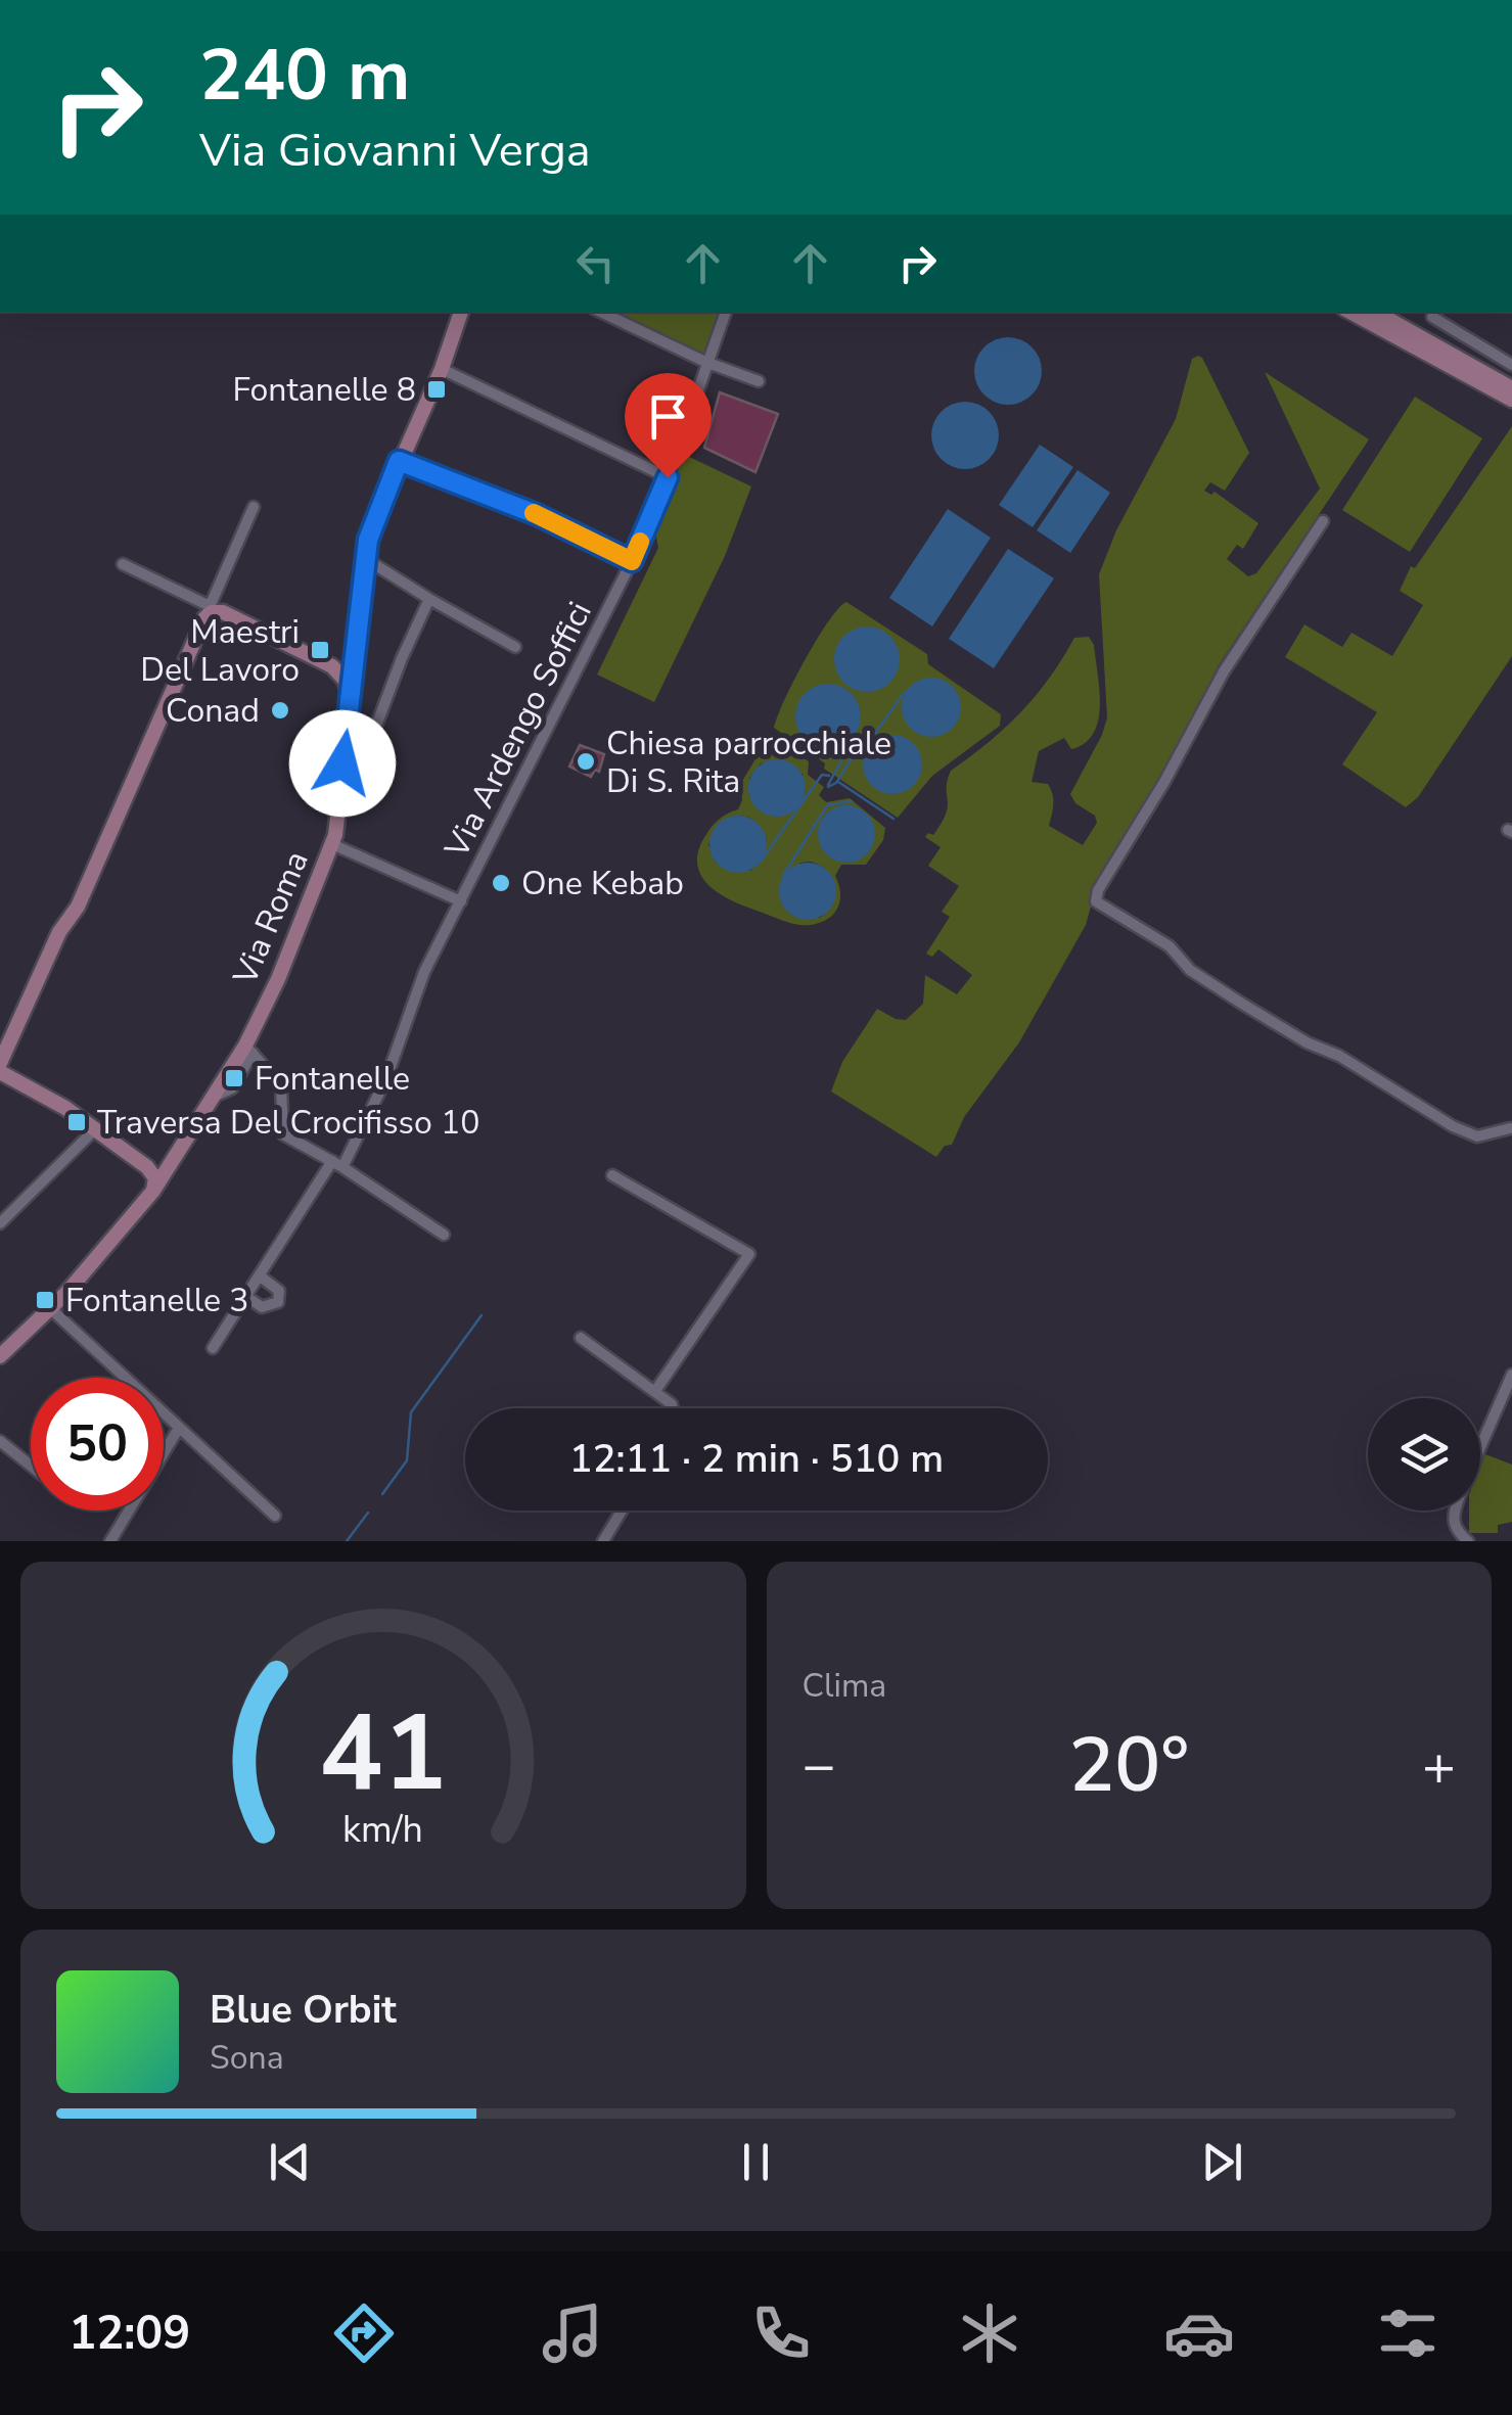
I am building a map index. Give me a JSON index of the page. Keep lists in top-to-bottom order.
{
  "streets": {
    "main road": ["Via Roma"],
    "street": ["Via Ardengo Soffici"]
  },
  "places": {
    "transit": [
      "Fontanelle 8",
      "Maestri Del Lavoro",
      "Fontanelle",
      "Traversa Del Crocifisso 10",
      "Fontanelle 3"
    ],
    "other": ["Conad", "Chiesa parrocchiale Di S. Rita", "One Kebab"]
  },
  "page": {
    "turn": ["240 m", "Via Giovanni Verga"],
    "limit": "50",
    "trip": "12:11 · 2 min · 510 m",
    "tile": "Clima",
    "heat": ["−", "20°", "+"],
    "song": ["Blue Orbit", "Sona"],
    "tabs": "12:09",
    "gauge": ["41", "km/h"]
  }
}
